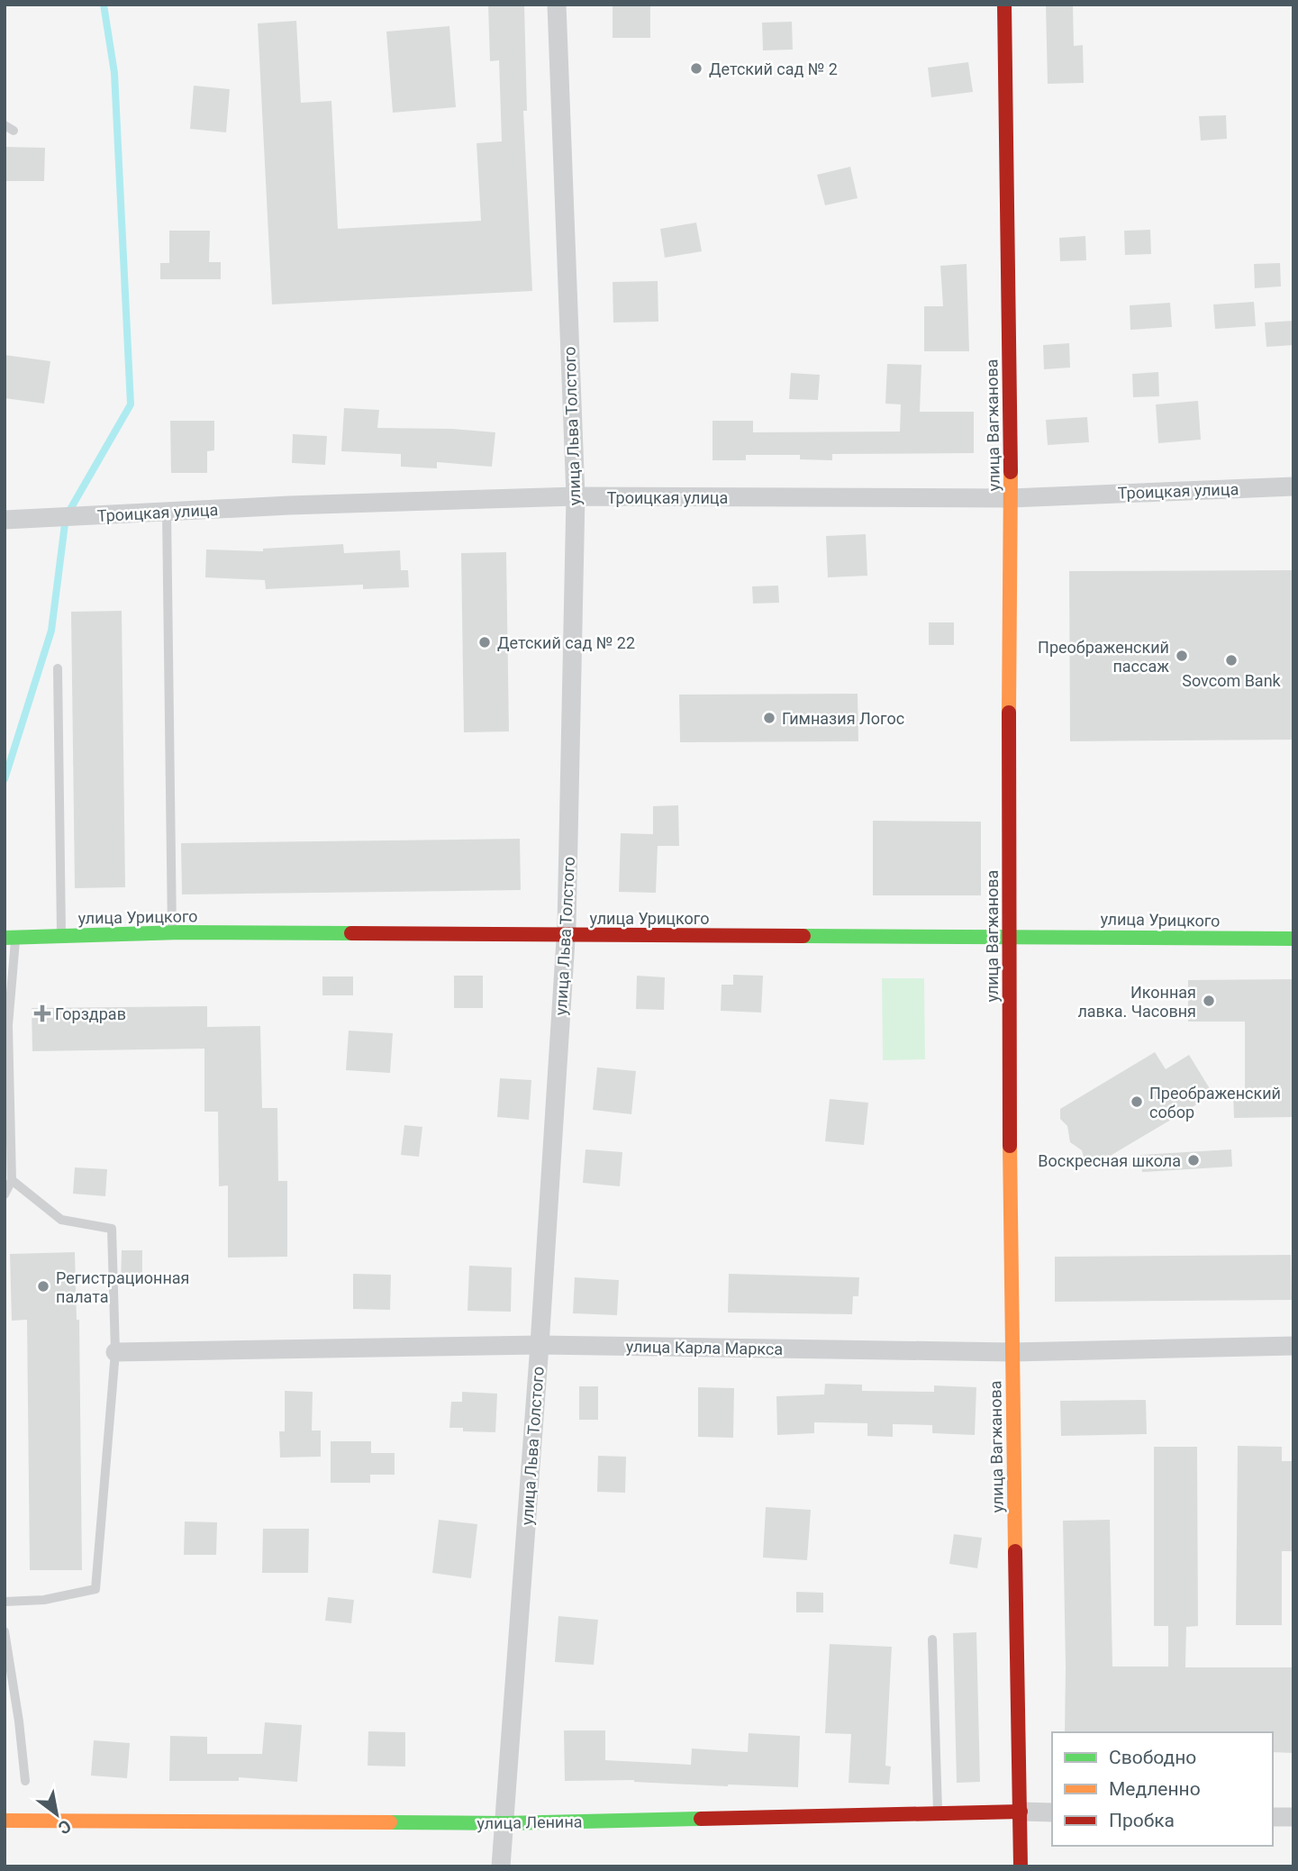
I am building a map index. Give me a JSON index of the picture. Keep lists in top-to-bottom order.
{
  "streets": {
    "main road": ["улица Вагжанова", "улица Урицкого", "улица Ленина"],
    "street": ["улица Льва Толстого", "Троицкая улица", "улица Карла Маркса"]
  },
  "crossings": [
    ["улица Вагжанова", "Троицкая улица"],
    ["улица Вагжанова", "улица Урицкого"],
    ["улица Вагжанова", "улица Карла Маркса"],
    ["улица Вагжанова", "улица Ленина"],
    ["улица Льва Толстого", "Троицкая улица"],
    ["улица Льва Толстого", "улица Урицкого"],
    ["улица Льва Толстого", "улица Карла Маркса"],
    ["улица Льва Толстого", "улица Ленина"]
  ],
  "places": {
    "other": [
      "Детский сад № 2",
      "Детский сад № 22",
      "Преображенский пассаж",
      "Sovcom Bank",
      "Гимназия Логос",
      "Иконная лавка. Часовня",
      "Преображенский собор",
      "Воскресная школа",
      "Регистрационная палата"
    ],
    "health": ["Горздрав"]
  },
  "legend": ["Свободно", "Медленно", "Пробка"],
  "north": "bottom right"
}
